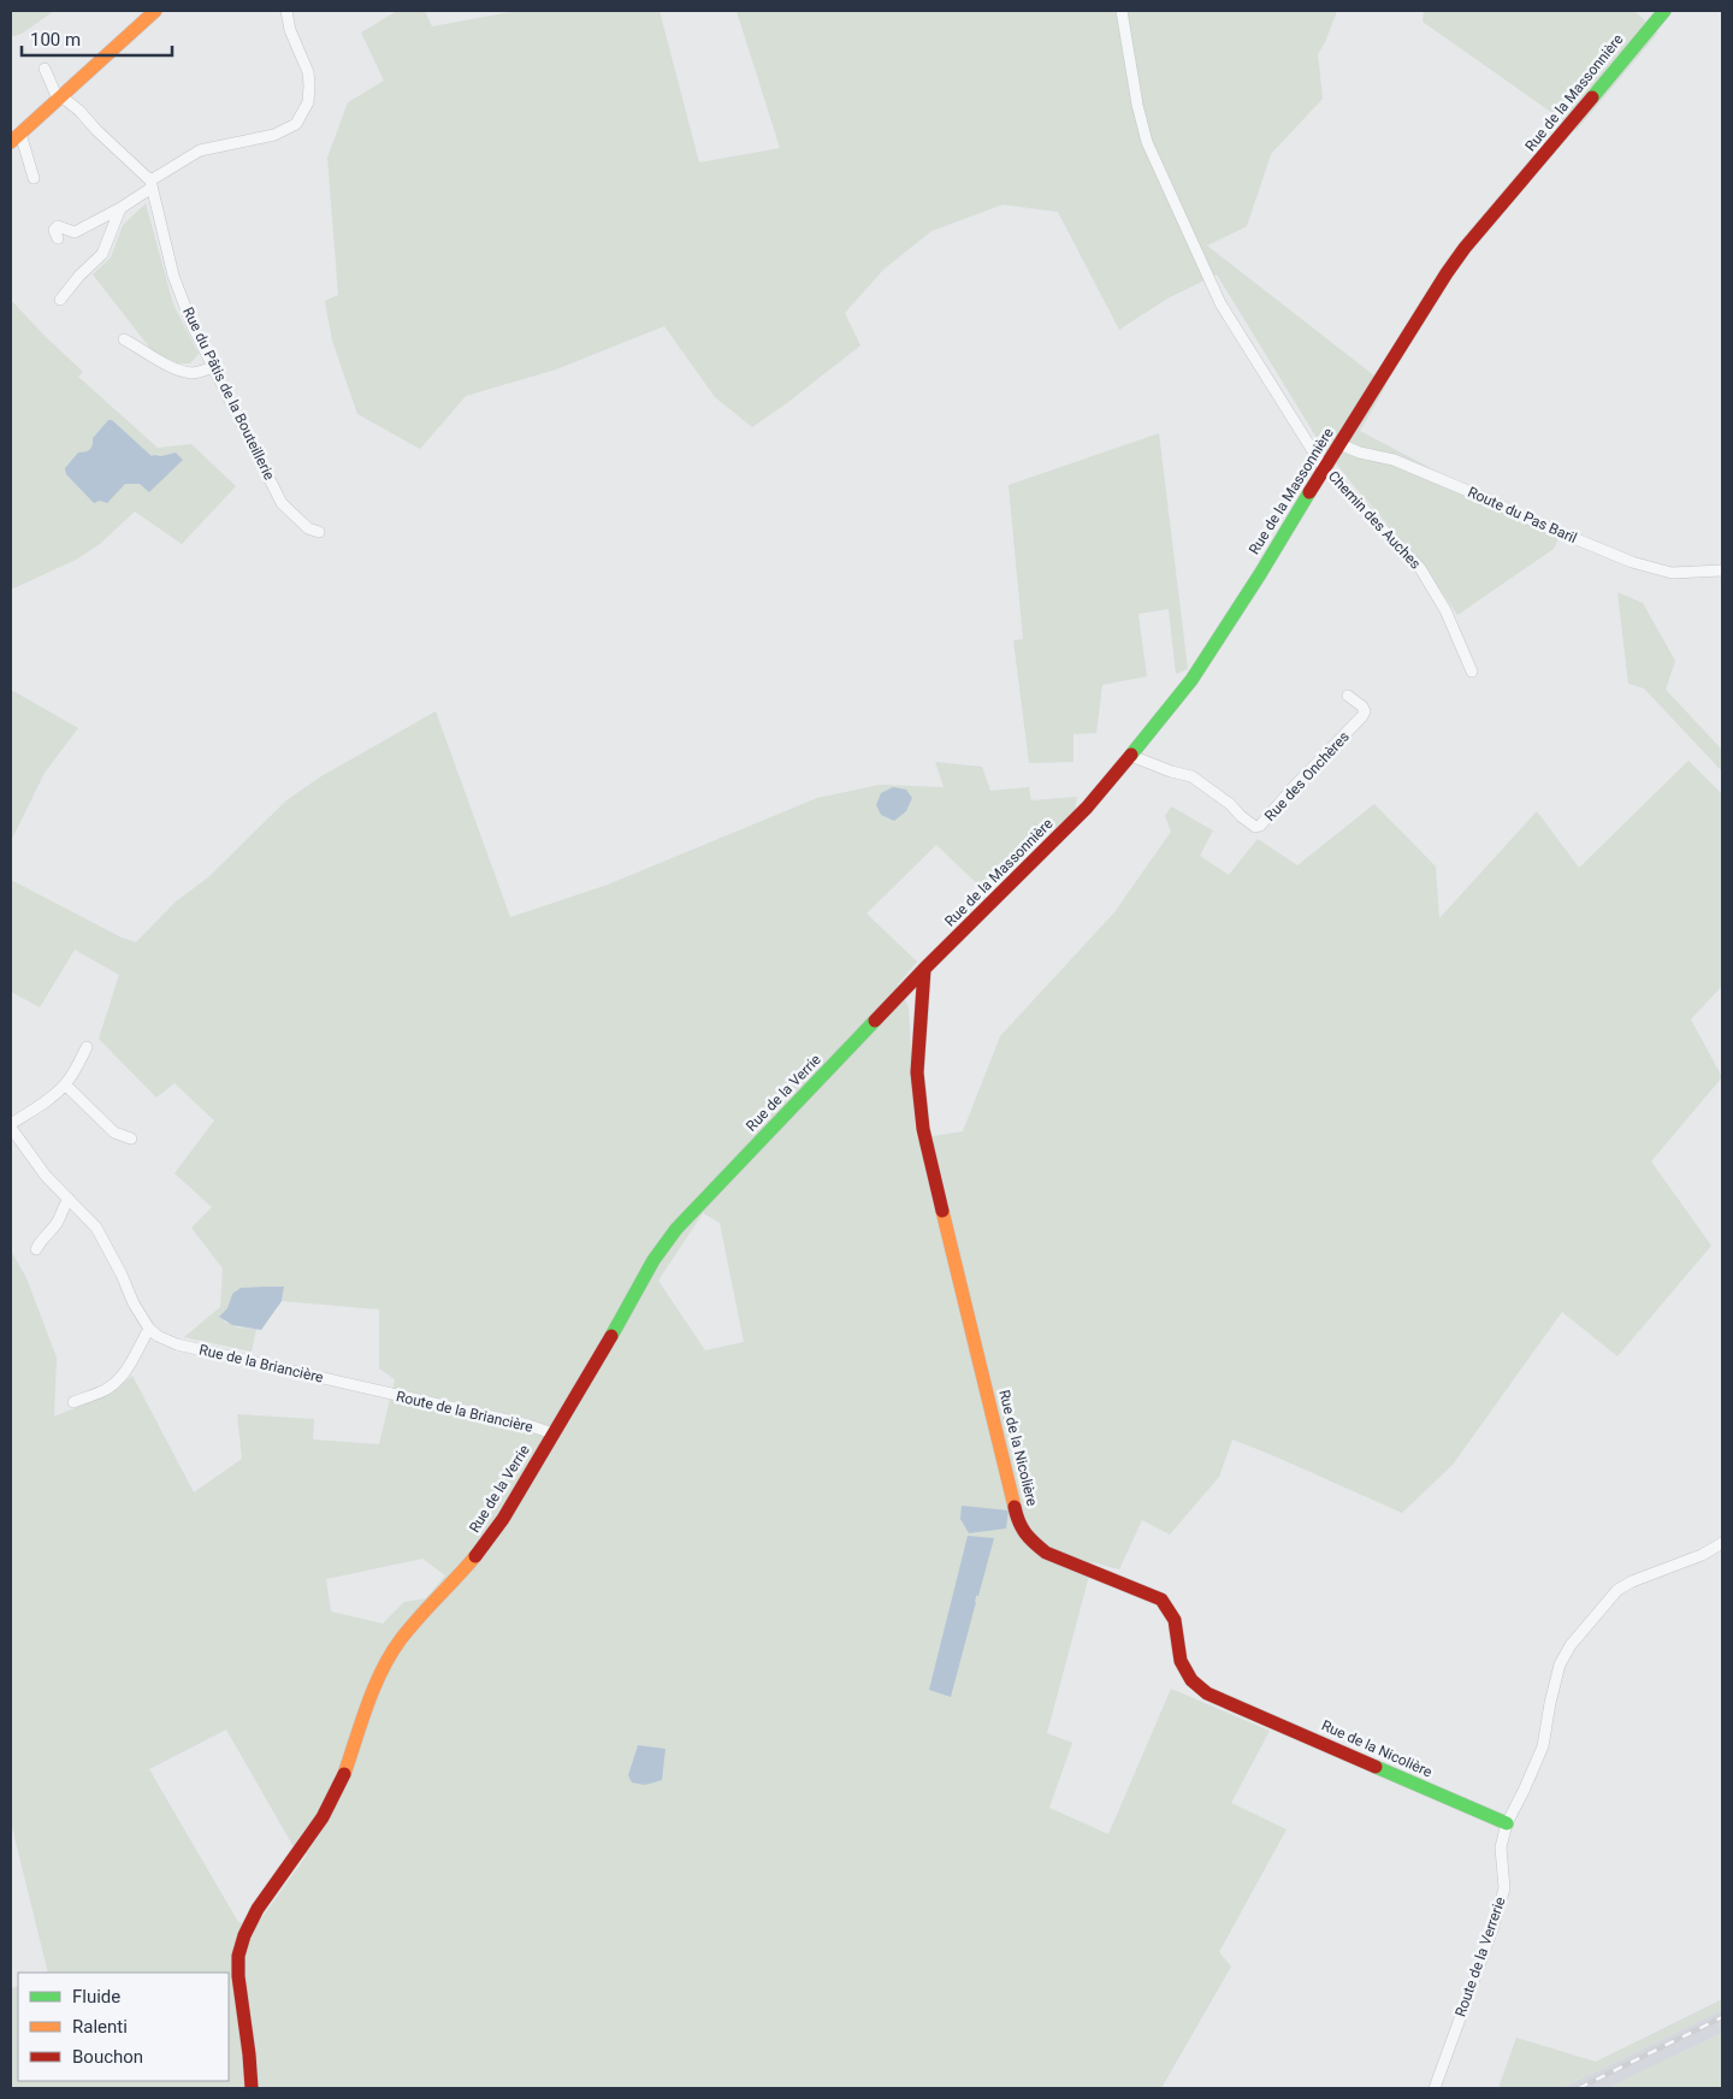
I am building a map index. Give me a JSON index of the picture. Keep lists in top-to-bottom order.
{
  "streets": {
    "street": [
      "Rue de la Massonnière",
      "Rue du Pâtis de la Bouteillerie",
      "Route du Pas Baril",
      "Chemin des Auches",
      "Rue des Onchères",
      "Rue de la Verrie",
      "Rue de la Briancière",
      "Route de la Briancière",
      "Rue de la Nicolière",
      "Route de la Verrerie"
    ]
  },
  "crossings": [
    ["Rue de la Massonnière", "Route du Pas Baril"],
    ["Rue de la Massonnière", "Chemin des Auches"],
    ["Rue de la Massonnière", "Rue des Onchères"],
    ["Rue de la Massonnière", "Rue de la Verrie"],
    ["Rue de la Massonnière", "Rue de la Nicolière"],
    ["Rue de la Verrie", "Route de la Briancière"],
    ["Rue de la Verrie", "Rue de la Nicolière"],
    ["Rue de la Briancière", "Route de la Briancière"],
    ["Rue de la Nicolière", "Route de la Verrerie"]
  ],
  "legend": ["Fluide", "Ralenti", "Bouchon"],
  "scale_bar": "100 m"
}
